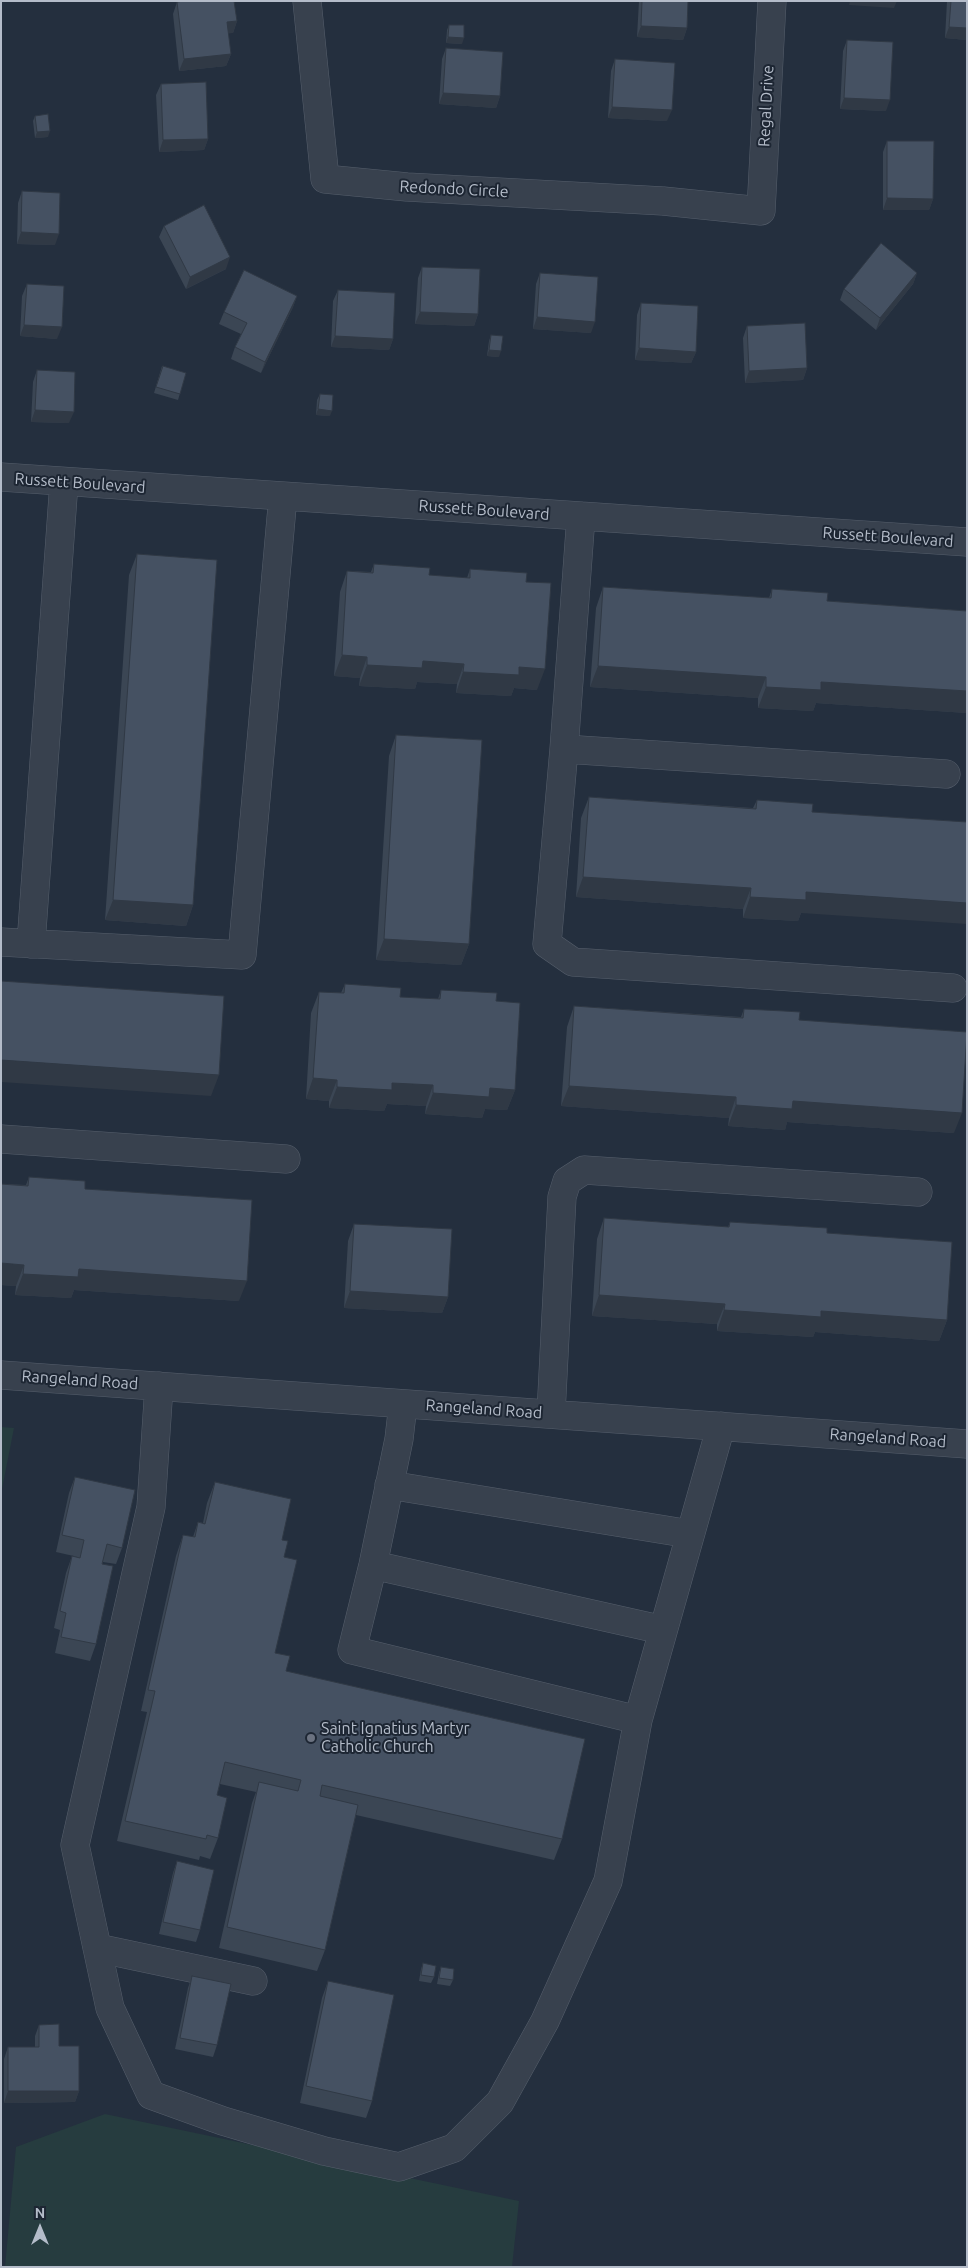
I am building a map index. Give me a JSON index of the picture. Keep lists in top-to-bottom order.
{
  "streets": {
    "street": [
      "Regal Drive",
      "Redondo Circle",
      "Russett Boulevard",
      "Rangeland Road"
    ]
  },
  "crossings": [
    ["Regal Drive", "Redondo Circle"]
  ],
  "places": ["Saint Ignatius Martyr Catholic Church"],
  "north": "top"
}
